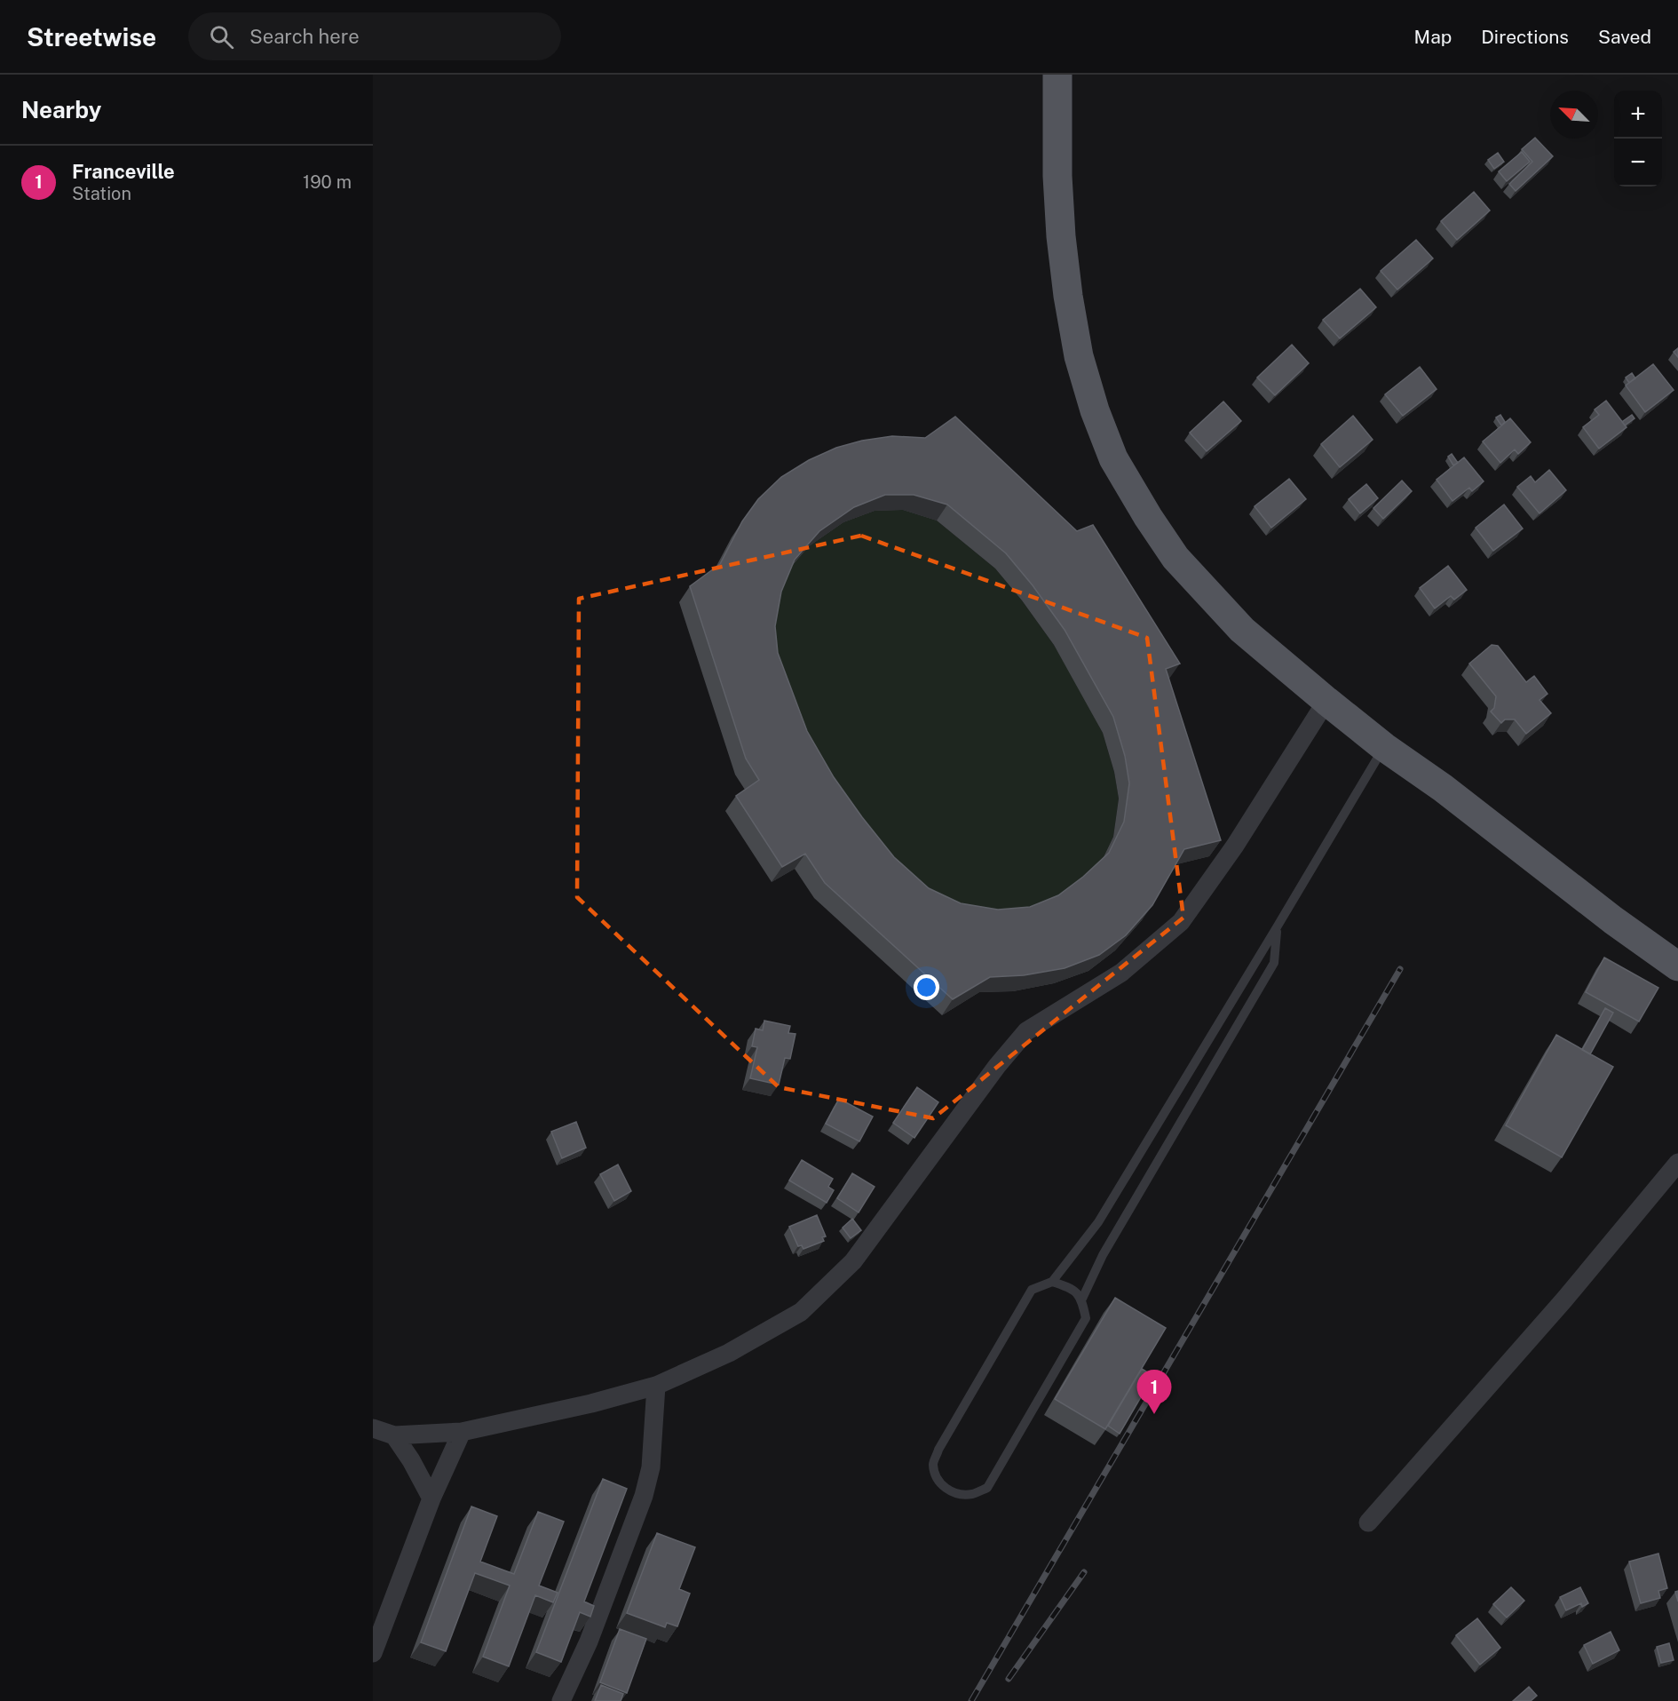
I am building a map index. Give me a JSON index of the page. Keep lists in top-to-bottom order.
{
  "north": "top left",
  "page": {
    "header": "Streetwise",
    "search": "Search here",
    "nav": ["Map", "Directions", "Saved"],
    "heading": "Nearby",
    "map_buttons": ["+", "−"],
    "list": [
      {
        "mark": "1",
        "name": "Franceville",
        "note": "Station",
        "value": "190 m"
      }
    ],
    "pins": "1"
  }
}
